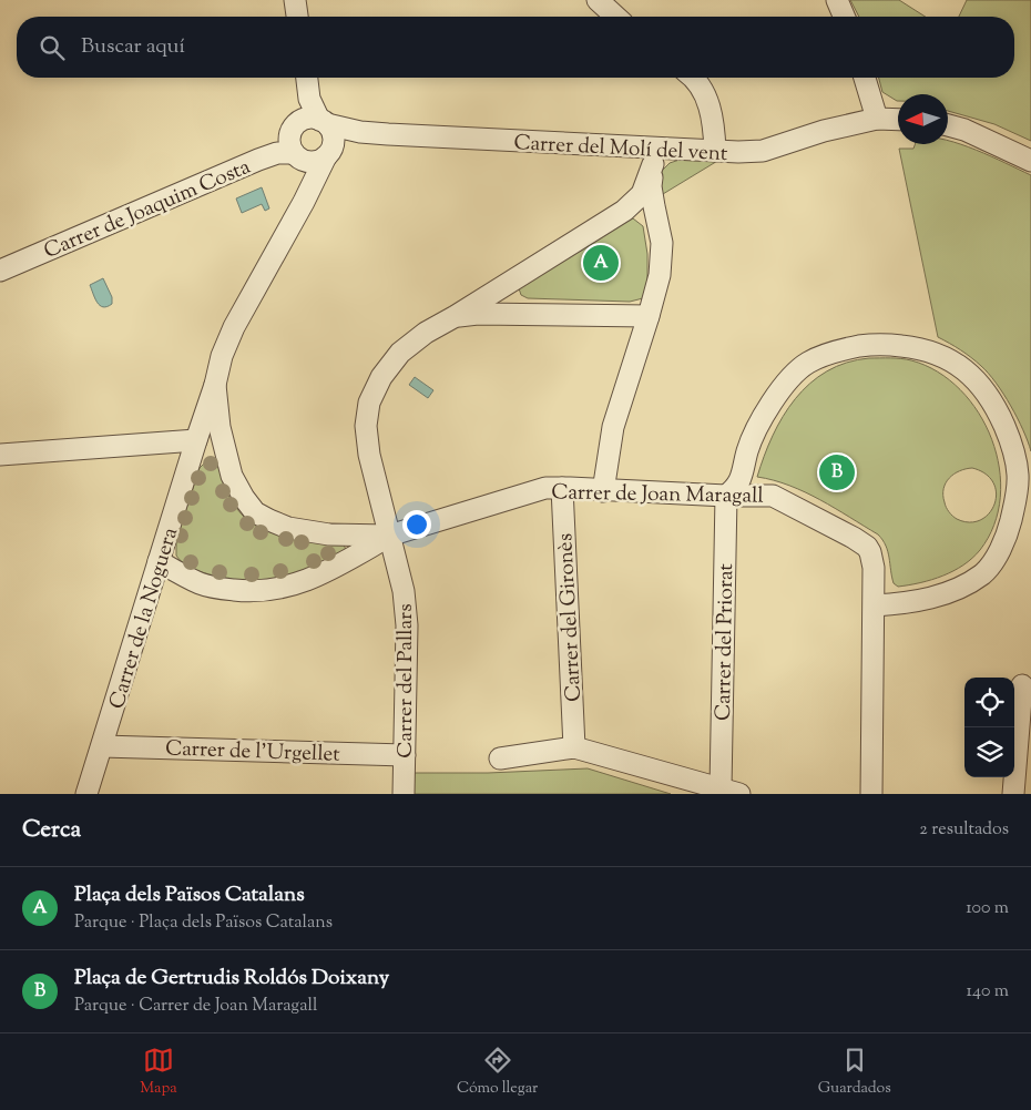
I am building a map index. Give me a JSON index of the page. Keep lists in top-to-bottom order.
{
  "streets": {
    "street": [
      "Carrer del Molí del vent",
      "Carrer de Joaquim Costa",
      "Carrer de Joan Maragall",
      "Carrer de la Noguera",
      "Carrer del Gironès",
      "Carrer del Priorat",
      "Carrer del Pallars",
      "Carrer de l'Urgellet"
    ]
  },
  "crossings": [
    ["Carrer del Molí del vent", "Carrer de Joaquim Costa"],
    ["Carrer del Molí del vent", "Carrer de Joan Maragall"],
    ["Carrer del Molí del vent", "Carrer del Pallars"],
    ["Carrer de Joaquim Costa", "Carrer de Joan Maragall"],
    ["Carrer de Joan Maragall", "Carrer de la Noguera"],
    ["Carrer de Joan Maragall", "Carrer del Gironès"],
    ["Carrer de Joan Maragall", "Carrer del Priorat"],
    ["Carrer de Joan Maragall", "Carrer del Pallars"],
    ["Carrer de la Noguera", "Carrer de l'Urgellet"],
    ["Carrer del Pallars", "Carrer de l'Urgellet"]
  ],
  "north": "left",
  "page": {
    "search": "Buscar aquí",
    "pins": ["A", "B"],
    "heading": ["Cerca", "2 resultados"],
    "list": [
      {
        "mark": "A",
        "name": "Plaça dels Països Catalans",
        "note": "Parque · Plaça dels Països Catalans",
        "value": "100 m"
      },
      {
        "mark": "B",
        "name": "Plaça de Gertrudis Roldós Doixany",
        "note": "Parque · Carrer de Joan Maragall",
        "value": "140 m"
      }
    ],
    "nav": ["Mapa", "Cómo llegar", "Guardados"]
  }
}
